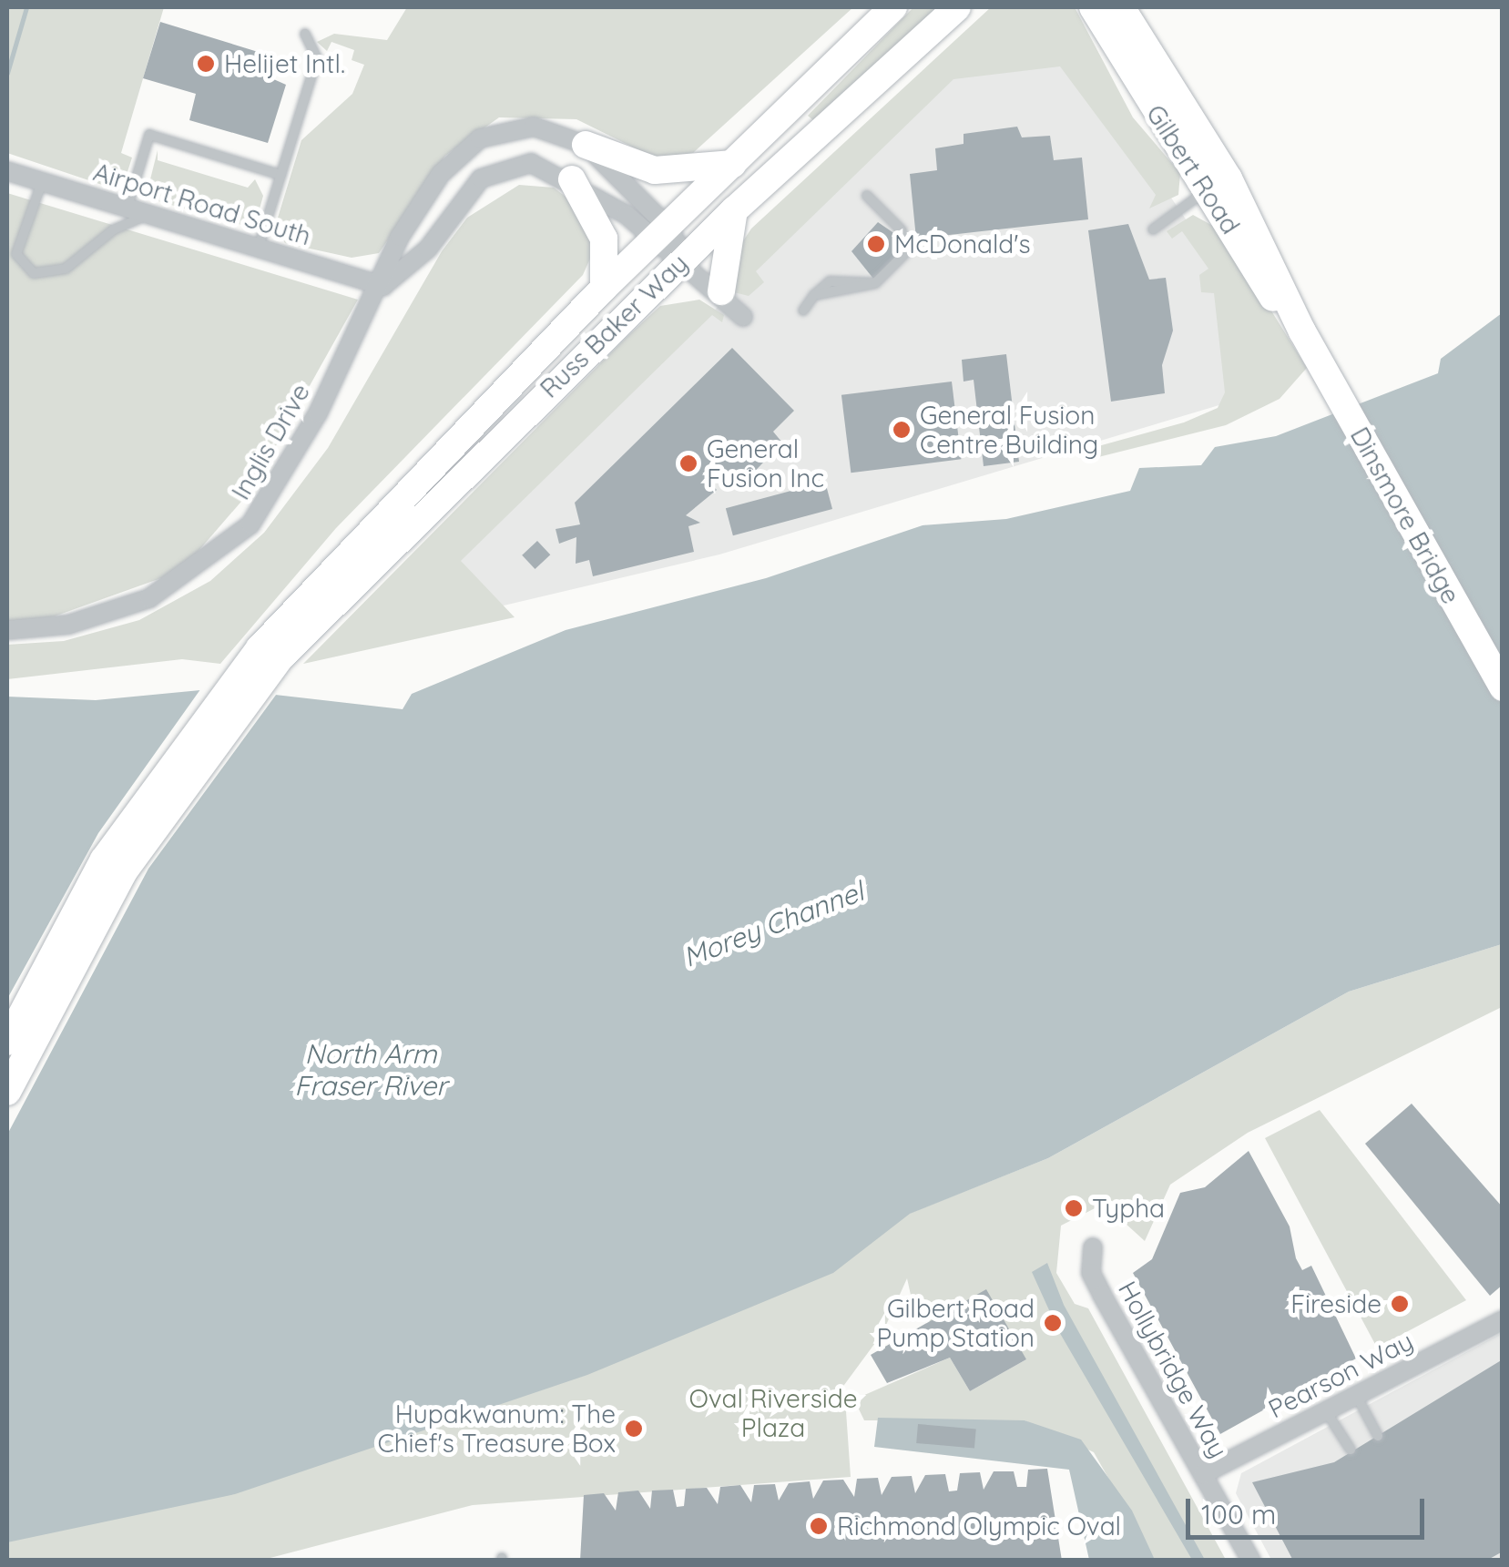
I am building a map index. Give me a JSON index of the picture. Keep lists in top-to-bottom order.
{
  "streets": {
    "main road": ["Gilbert Road", "Russ Baker Way", "Dinsmore Bridge"],
    "street": [
      "Airport Road South",
      "Inglis Drive",
      "Hollybridge Way",
      "Pearson Way"
    ]
  },
  "crossings": [
    ["Gilbert Road", "Dinsmore Bridge"],
    ["Airport Road South", "Inglis Drive"],
    ["Russ Baker Way", "Inglis Drive"],
    ["Hollybridge Way", "Pearson Way"]
  ],
  "water": ["Morey Channel", "North Arm Fraser River"],
  "parks": ["Oval Riverside Plaza"],
  "places": [
    "Helijet Intl.",
    "McDonald's",
    "General Fusion Centre Building",
    "General Fusion Inc",
    "Typha",
    "Fireside",
    "Gilbert Road Pump Station",
    "Hupakwanum: The Chief's Treasure Box",
    "Richmond Olympic Oval"
  ],
  "scale_bar": "100 m"
}
